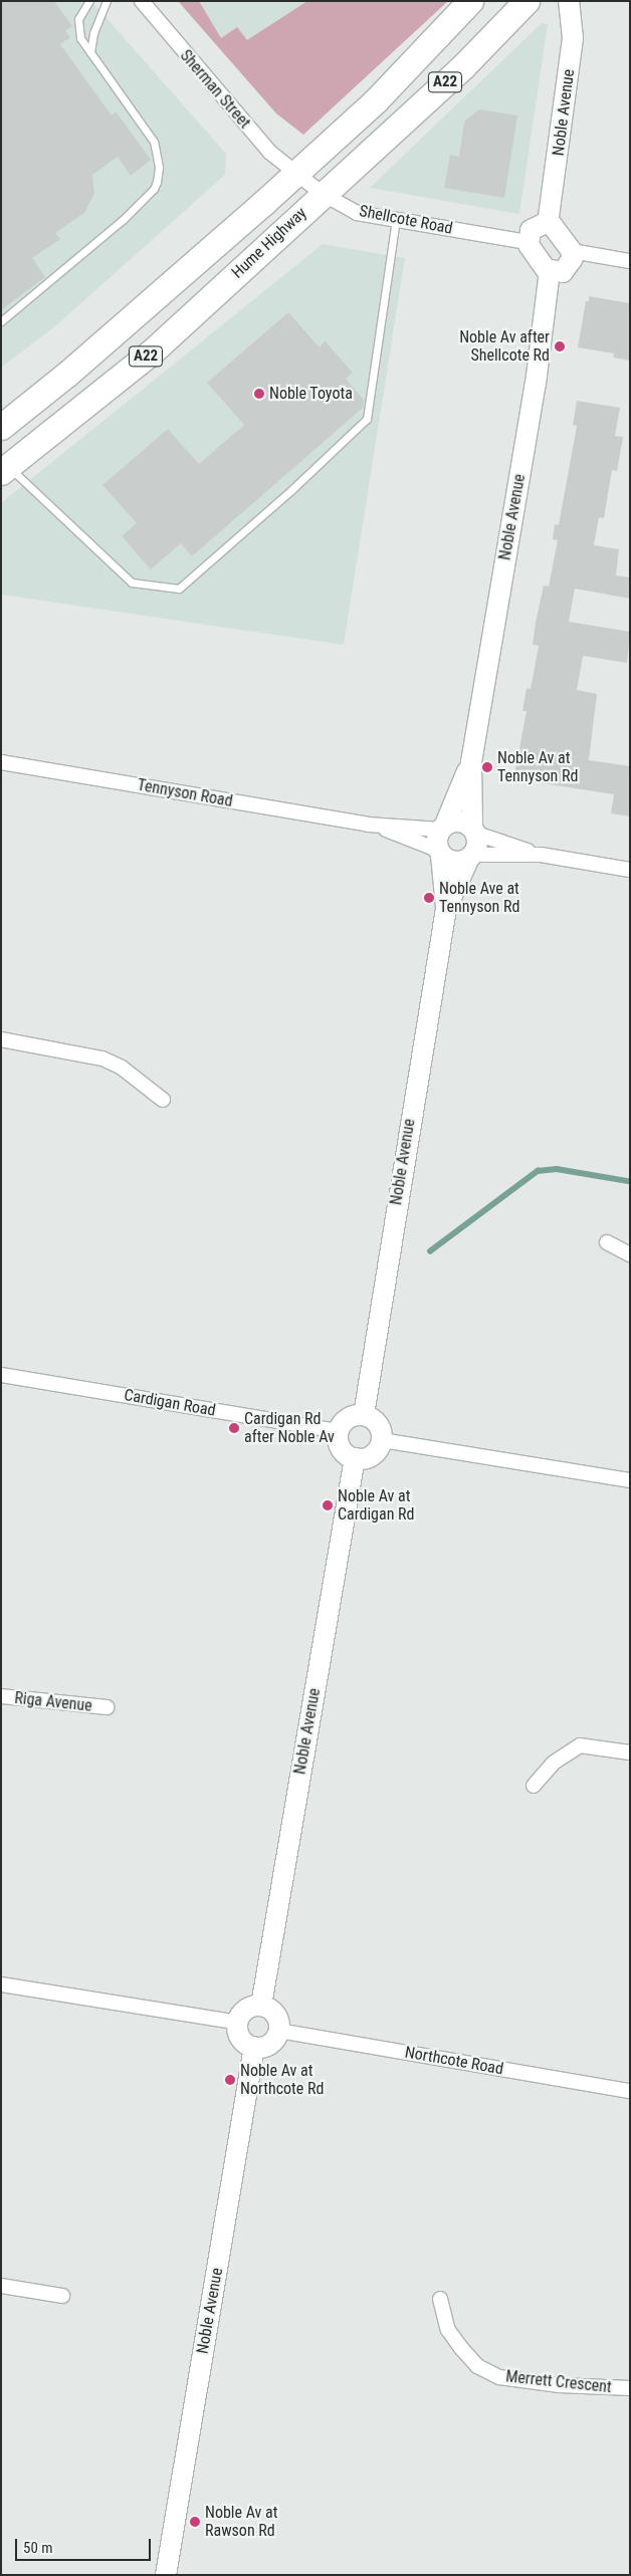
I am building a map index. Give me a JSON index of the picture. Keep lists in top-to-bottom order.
{
  "streets": {
    "highway": ["A22", "Hume Highway"],
    "street": [
      "Sherman Street",
      "Noble Avenue",
      "Shellcote Road",
      "Tennyson Road",
      "Cardigan Road",
      "Riga Avenue",
      "Northcote Road",
      "Merrett Crescent"
    ]
  },
  "crossings": [
    ["Sherman Street", "Shellcote Road"],
    ["Sherman Street", "Hume Highway"],
    ["Noble Avenue", "Shellcote Road"],
    ["Noble Avenue", "Tennyson Road"],
    ["Noble Avenue", "Cardigan Road"],
    ["Noble Avenue", "Northcote Road"],
    ["Shellcote Road", "Hume Highway"]
  ],
  "places": [
    "Noble Av after Shellcote Rd",
    "Noble Toyota",
    "Noble Av at Tennyson Rd",
    "Noble Ave at Tennyson Rd",
    "Cardigan Rd after Noble Av",
    "Noble Av at Cardigan Rd",
    "Noble Av at Northcote Rd",
    "Noble Av at Rawson Rd"
  ],
  "scale_bar": "50 m"
}
